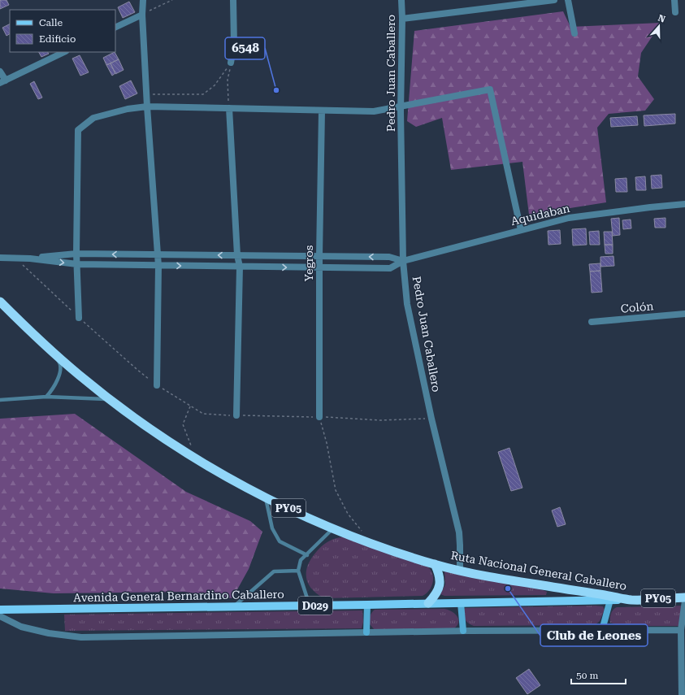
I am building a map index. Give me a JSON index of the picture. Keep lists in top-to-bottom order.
{
  "streets": {
    "highway": ["PY05", "Ruta Nacional General Caballero"],
    "main road": ["Avenida General Bernardino Caballero", "D029"],
    "street": [
      "Pedro Juan Caballero",
      "Aquidaban",
      "Yegros",
      "Colón"
    ]
  },
  "crossings": [
    ["Pedro Juan Caballero", "Aquidaban"],
    ["Pedro Juan Caballero", "Ruta Nacional General Caballero"],
    ["Aquidaban", "Yegros"],
    ["Ruta Nacional General Caballero", "Avenida General Bernardino Caballero"]
  ],
  "places": ["6548", "Club de Leones"],
  "legend": ["Calle", "Edificio"],
  "scale_bar": "50 m",
  "north": "top"
}
